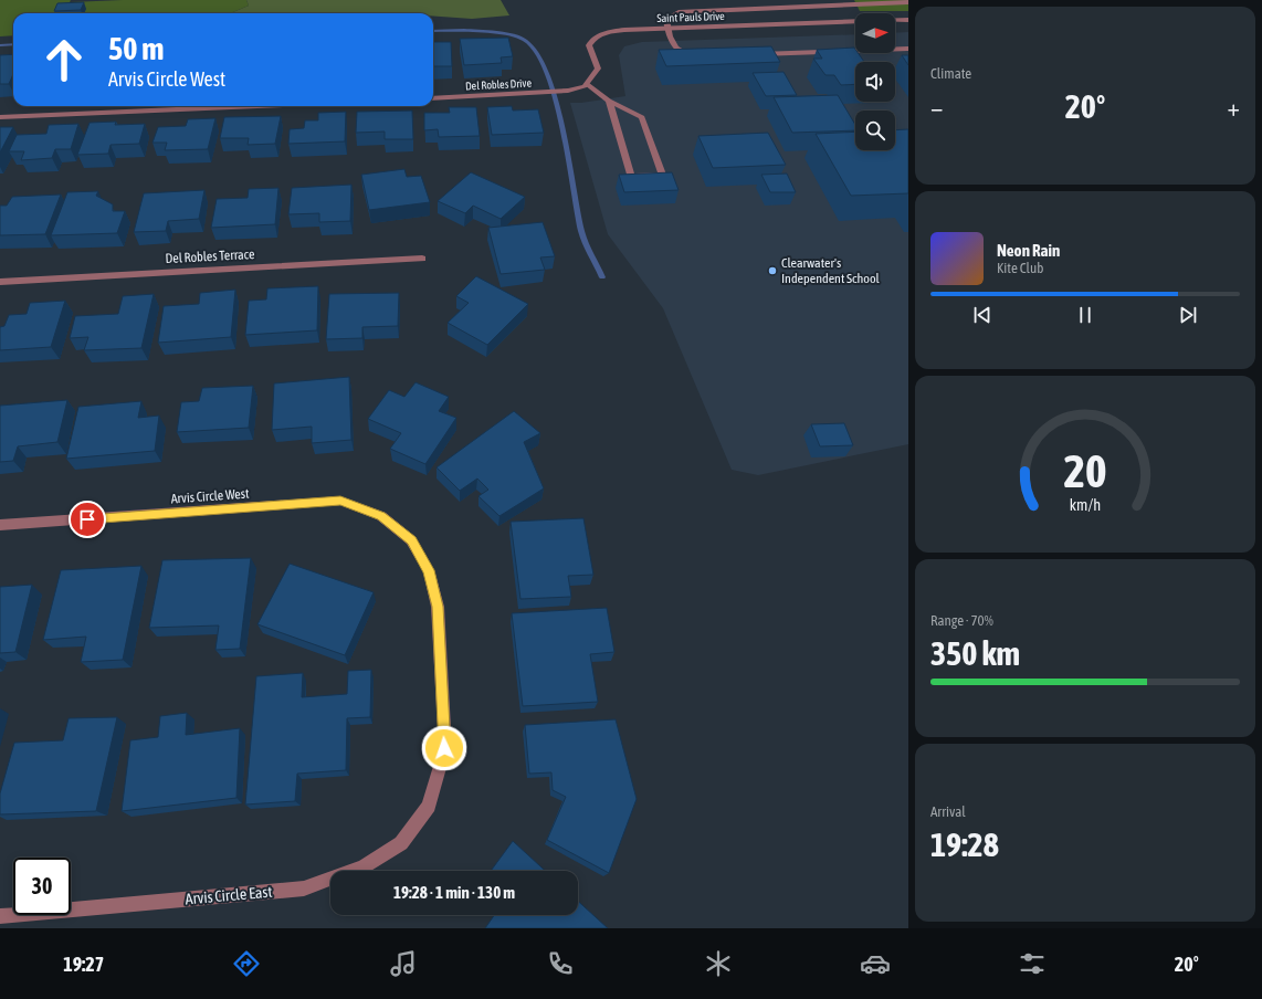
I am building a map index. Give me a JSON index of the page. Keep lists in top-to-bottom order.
{
  "streets": {
    "street": [
      "Saint Pauls Drive",
      "Del Robles Drive",
      "Del Robles Terrace",
      "Arvis Circle West",
      "Arvis Circle East"
    ]
  },
  "crossings": [
    ["Saint Pauls Drive", "Del Robles Drive"],
    ["Arvis Circle West", "Arvis Circle East"]
  ],
  "places": ["Clearwater's Independent School"],
  "north": "right",
  "page": {
    "tile": [
      "Climate",
      ["Range · 70%", "350 km"],
      ["Arrival", "19:28"]
    ],
    "turn": ["50 m", "Arvis Circle West"],
    "heat": ["−", "20°", "+"],
    "song": ["Neon Rain", "Kite Club"],
    "limit": "30",
    "trip": "19:28 · 1 min · 130 m",
    "tabs": ["19:27", "20°"],
    "gauge": ["20", "km/h"]
  }
}
